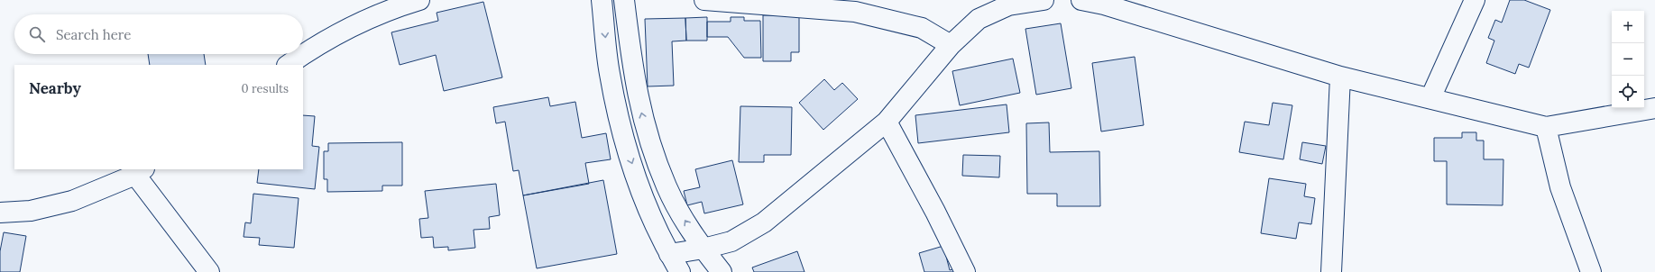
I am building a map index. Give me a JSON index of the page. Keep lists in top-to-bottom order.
{
  "page": {
    "map_buttons": ["+", "−"],
    "search": "Search here",
    "heading": ["Nearby", "0 results"]
  }
}
